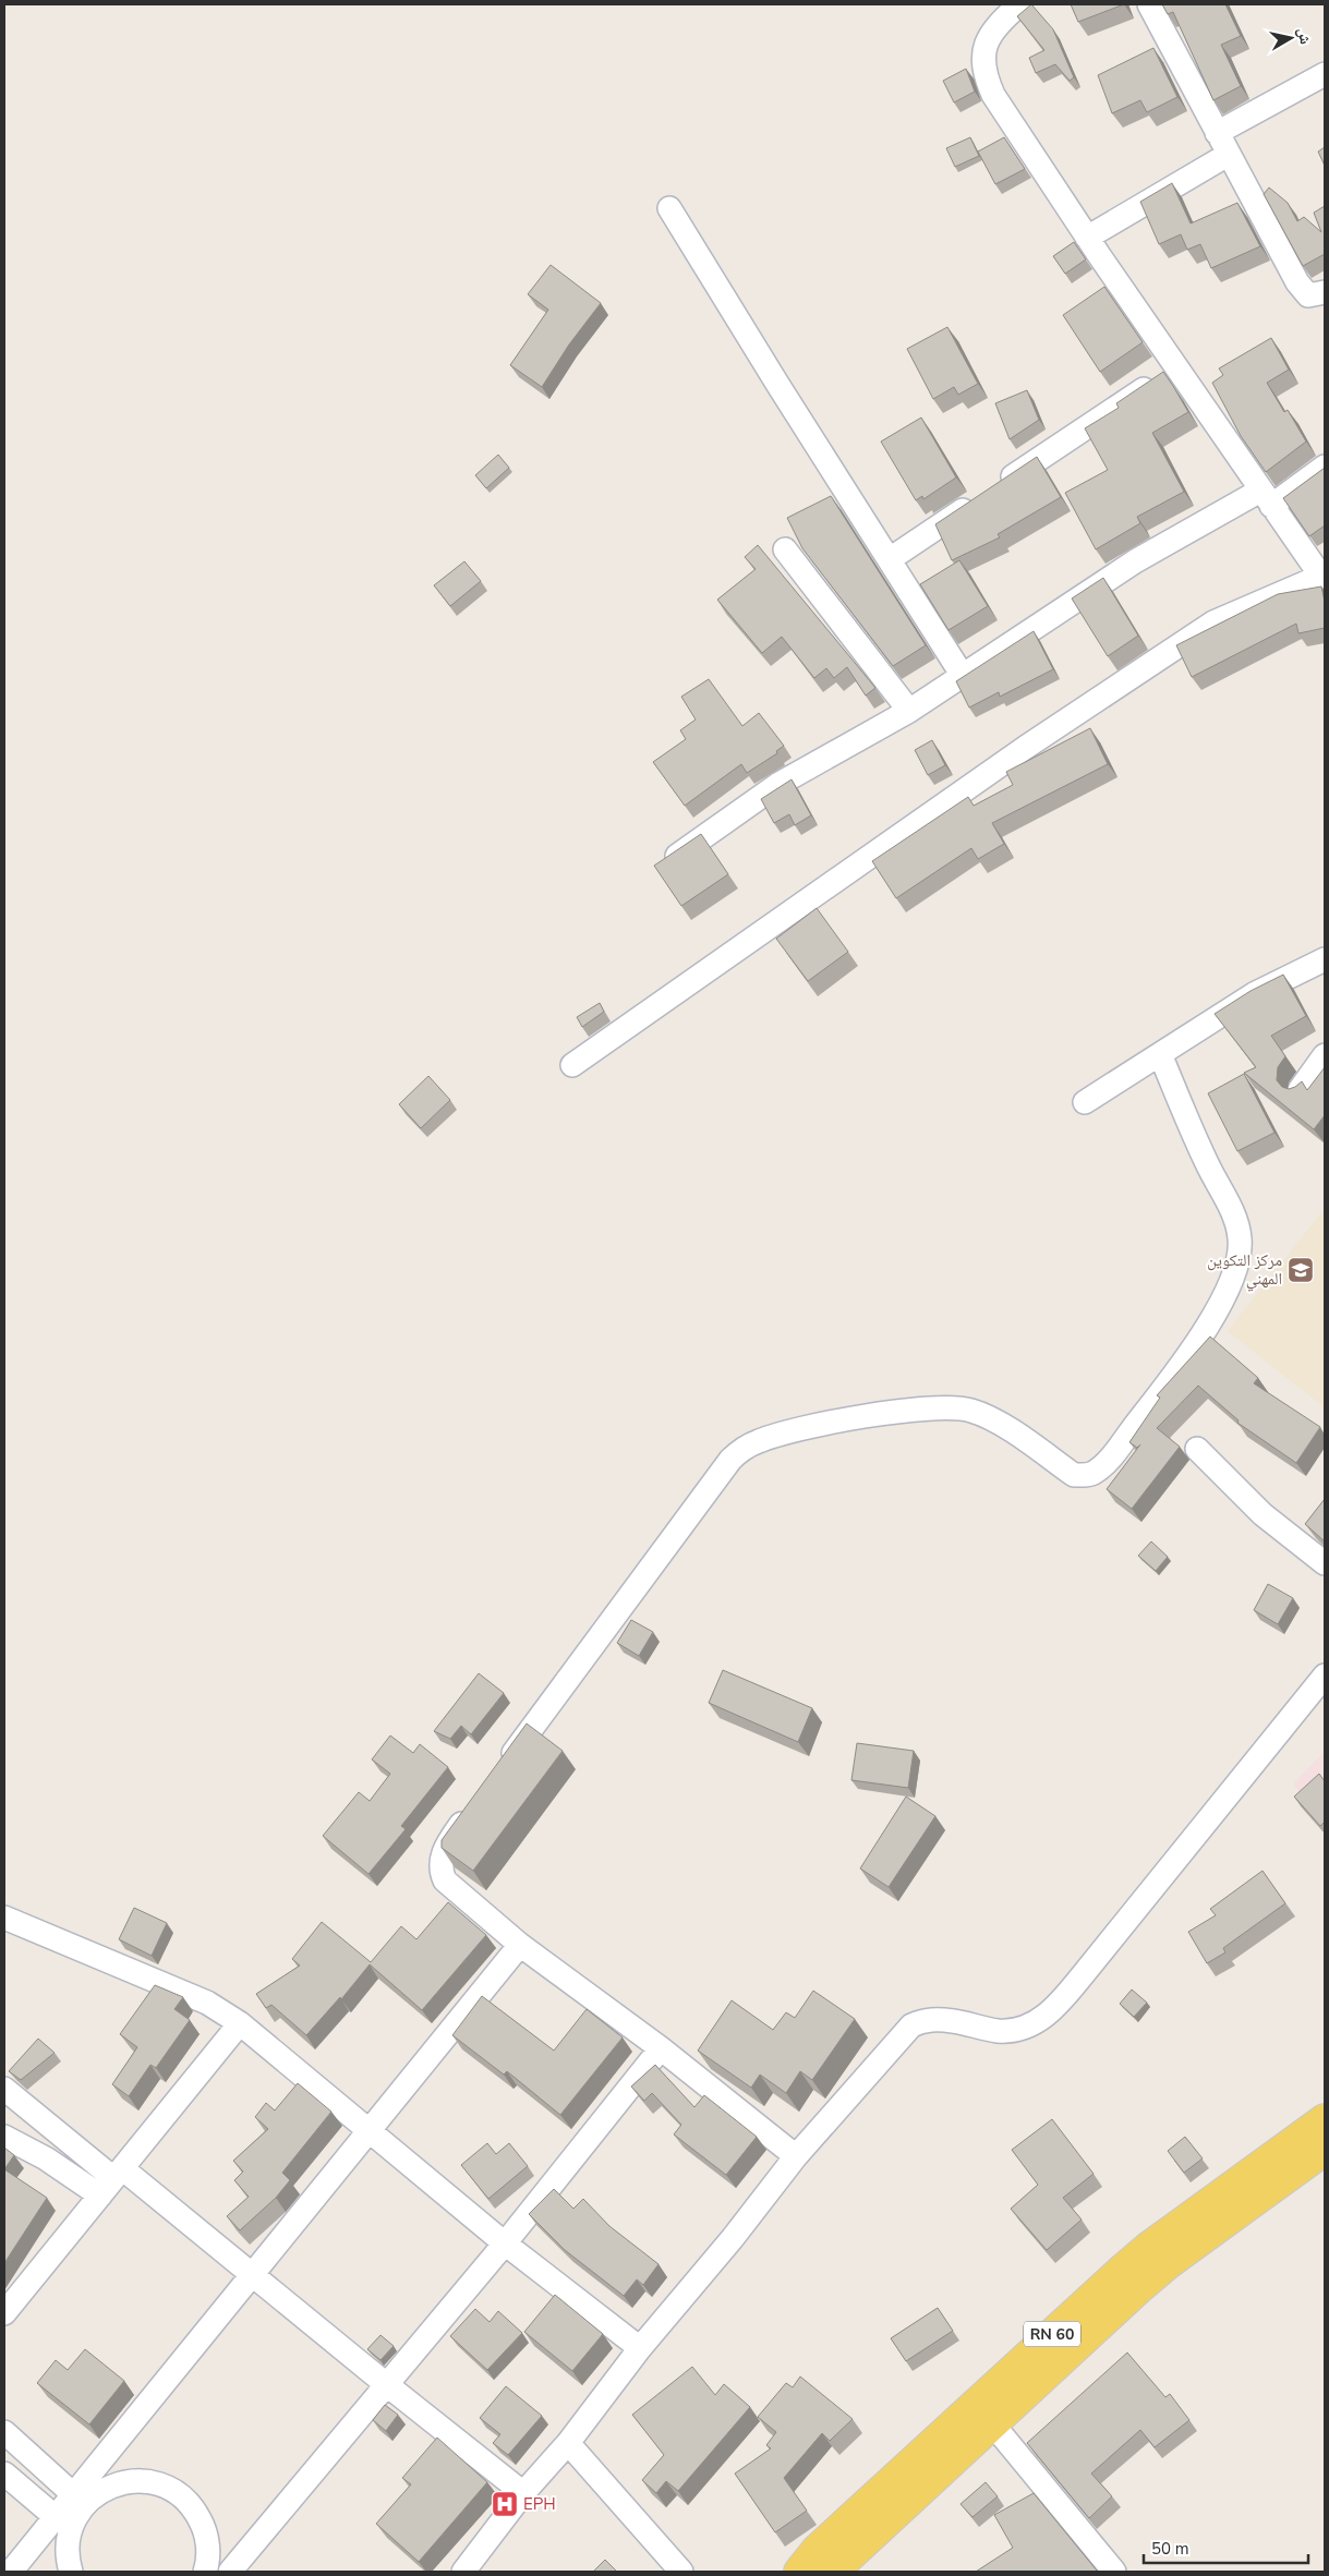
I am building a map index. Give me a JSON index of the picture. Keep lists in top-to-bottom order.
{
  "streets": {
    "main road": ["RN 60"]
  },
  "places": {
    "school or university": ["مركز التكوين المهني"],
    "hospital": ["EPH"]
  },
  "scale_bar": "50 m",
  "north": "right"
}
